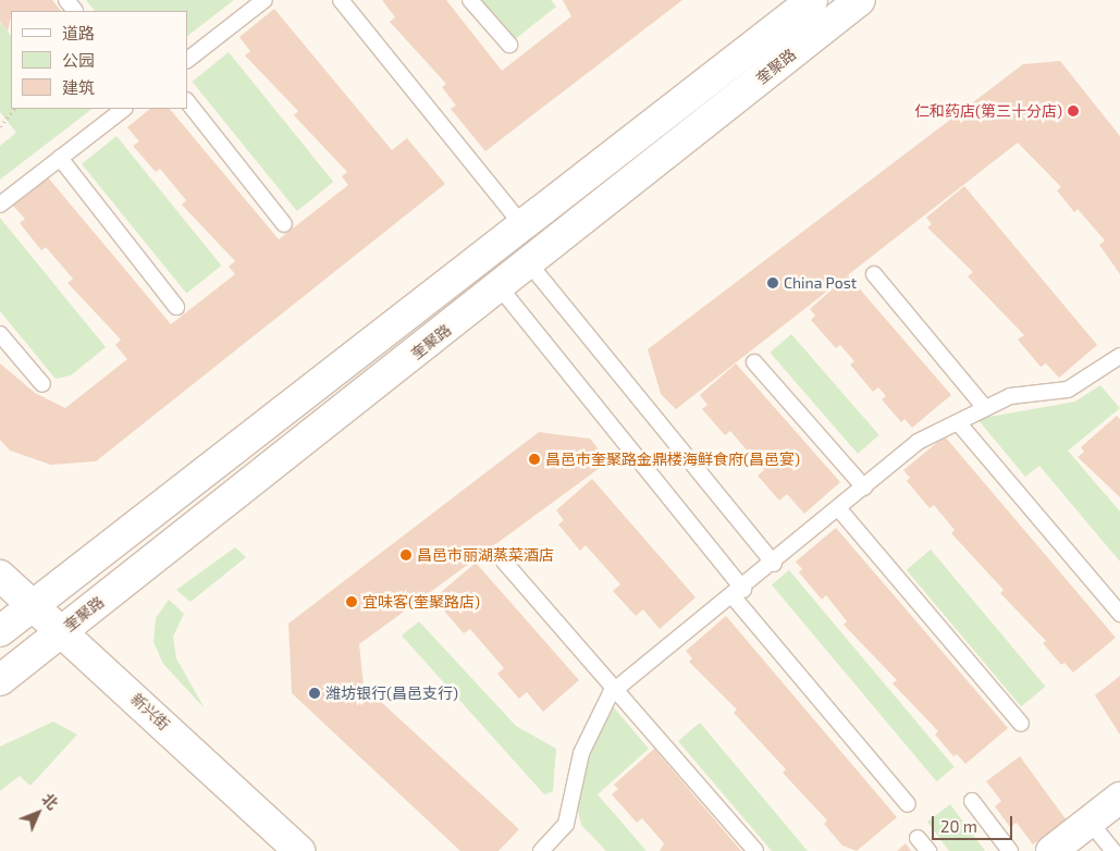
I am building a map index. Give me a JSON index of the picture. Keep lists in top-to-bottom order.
{
  "streets": {
    "main road": ["奎聚路", "新兴街"]
  },
  "crossings": [
    ["奎聚路", "新兴街"]
  ],
  "places": [
    "仁和药店(第三十分店)",
    "China Post",
    "昌邑市奎聚路金鼎楼海鲜食府(昌邑宴)",
    "昌邑市丽湖蒸菜酒店",
    "宜味客(奎聚路店)",
    "潍坊银行(昌邑支行)"
  ],
  "legend": ["道路", "公园", "建筑"],
  "scale_bar": "20 m",
  "north": "top right"
}
